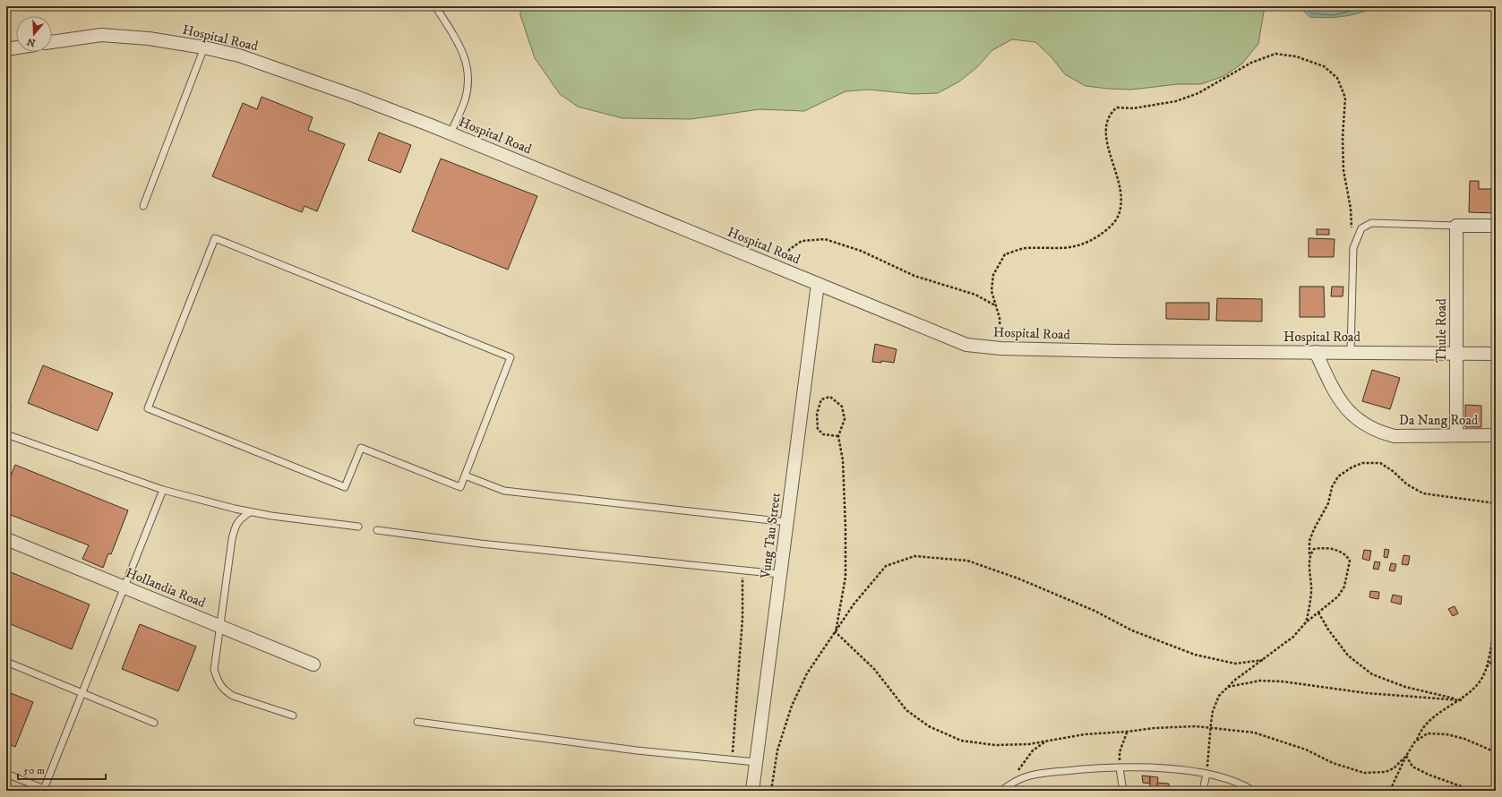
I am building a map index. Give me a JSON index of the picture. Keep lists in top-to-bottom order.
{
  "streets": {
    "street": [
      "Hospital Road",
      "Thule Road",
      "Da Nang Road",
      "Vung Tau Street",
      "Hollandia Road"
    ]
  },
  "crossings": [
    ["Hospital Road", "Thule Road"],
    ["Hospital Road", "Da Nang Road"],
    ["Hospital Road", "Vung Tau Street"],
    ["Thule Road", "Da Nang Road"]
  ],
  "scale_bar": "50 m",
  "north": "bottom"
}
